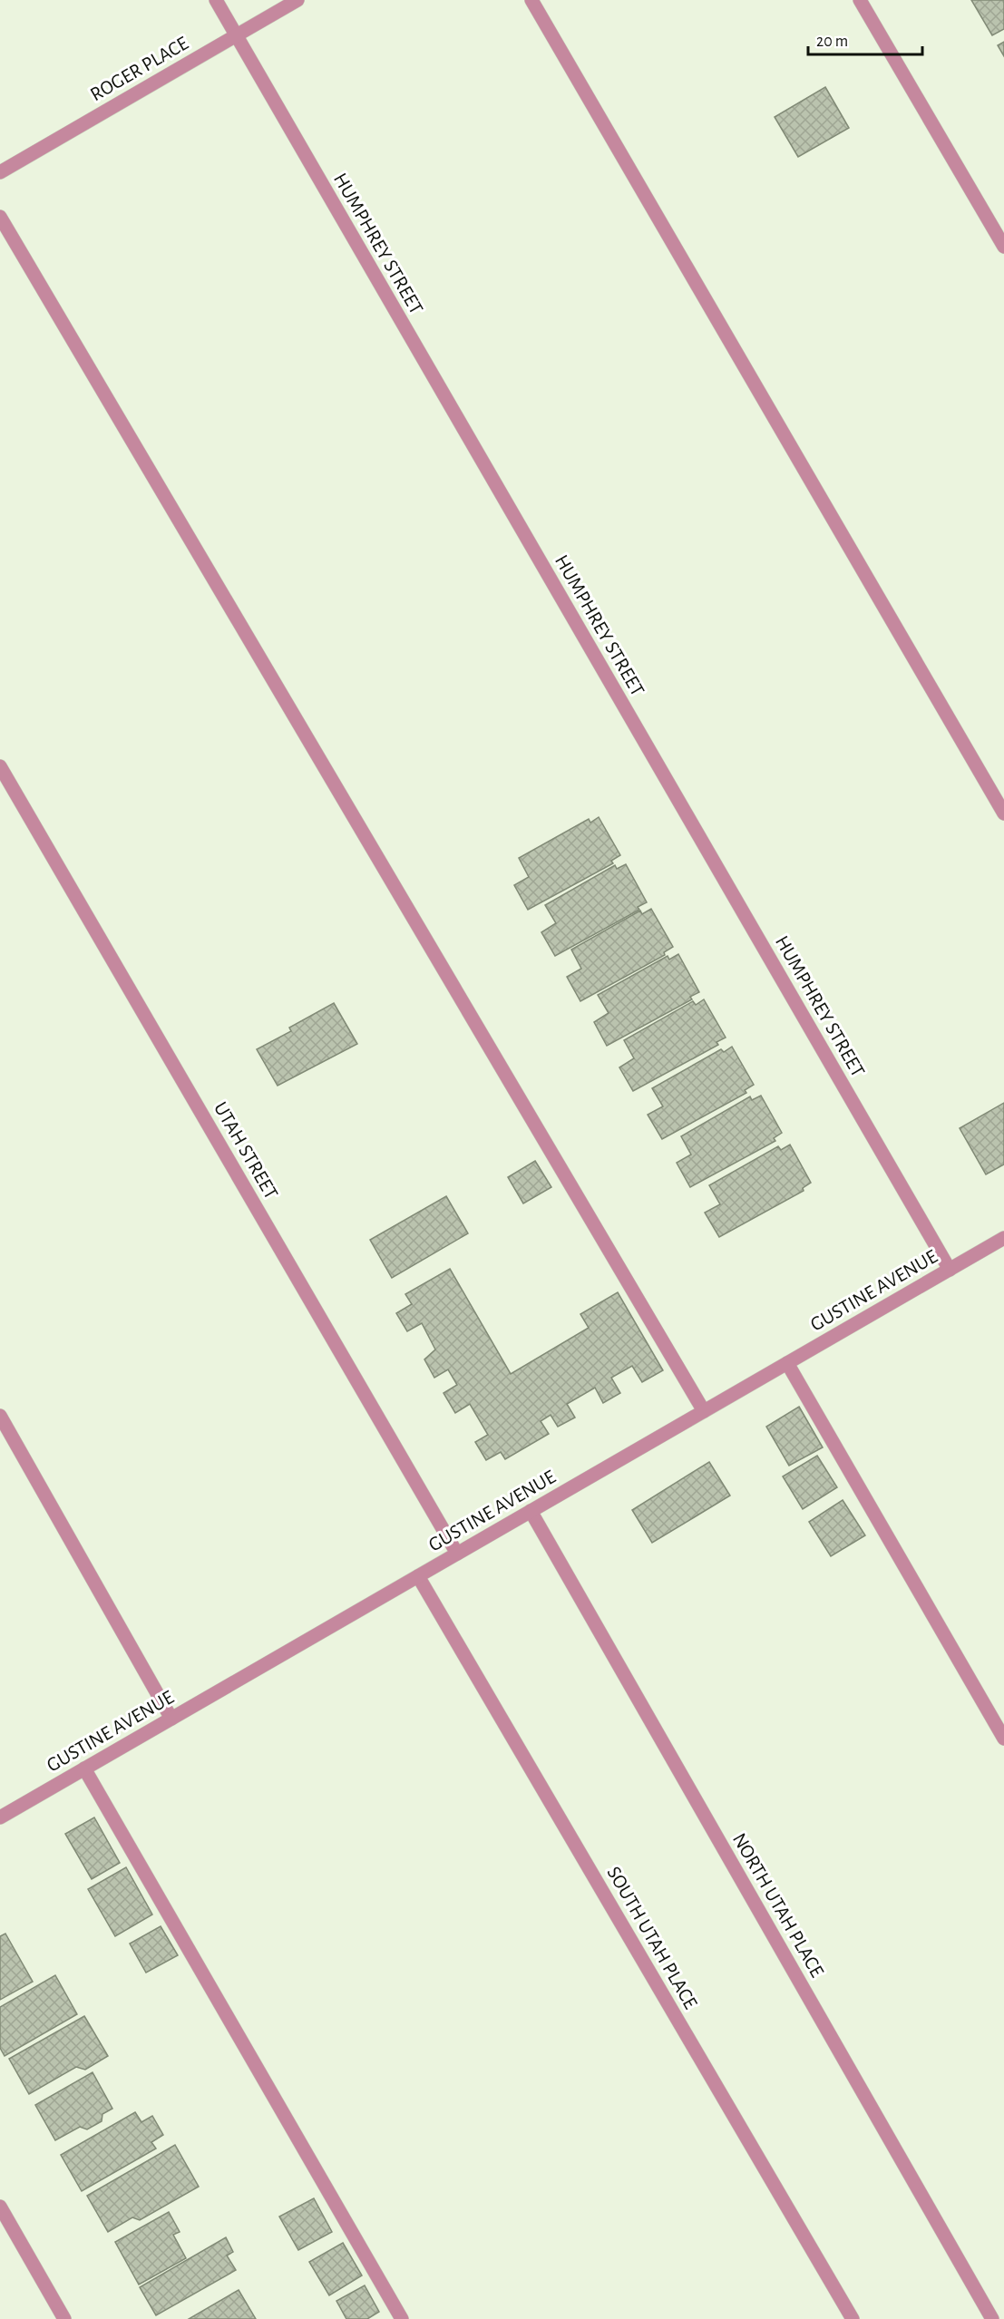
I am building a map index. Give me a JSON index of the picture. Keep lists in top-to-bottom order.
{
  "streets": {
    "street": [
      "ROGER PLACE",
      "HUMPHREY STREET",
      "UTAH STREET",
      "GUSTINE AVENUE",
      "NORTH UTAH PLACE",
      "SOUTH UTAH PLACE"
    ]
  },
  "crossings": [
    ["ROGER PLACE", "HUMPHREY STREET"],
    ["HUMPHREY STREET", "GUSTINE AVENUE"],
    ["UTAH STREET", "GUSTINE AVENUE"],
    ["GUSTINE AVENUE", "NORTH UTAH PLACE"],
    ["GUSTINE AVENUE", "SOUTH UTAH PLACE"]
  ],
  "scale_bar": "20 m"
}
